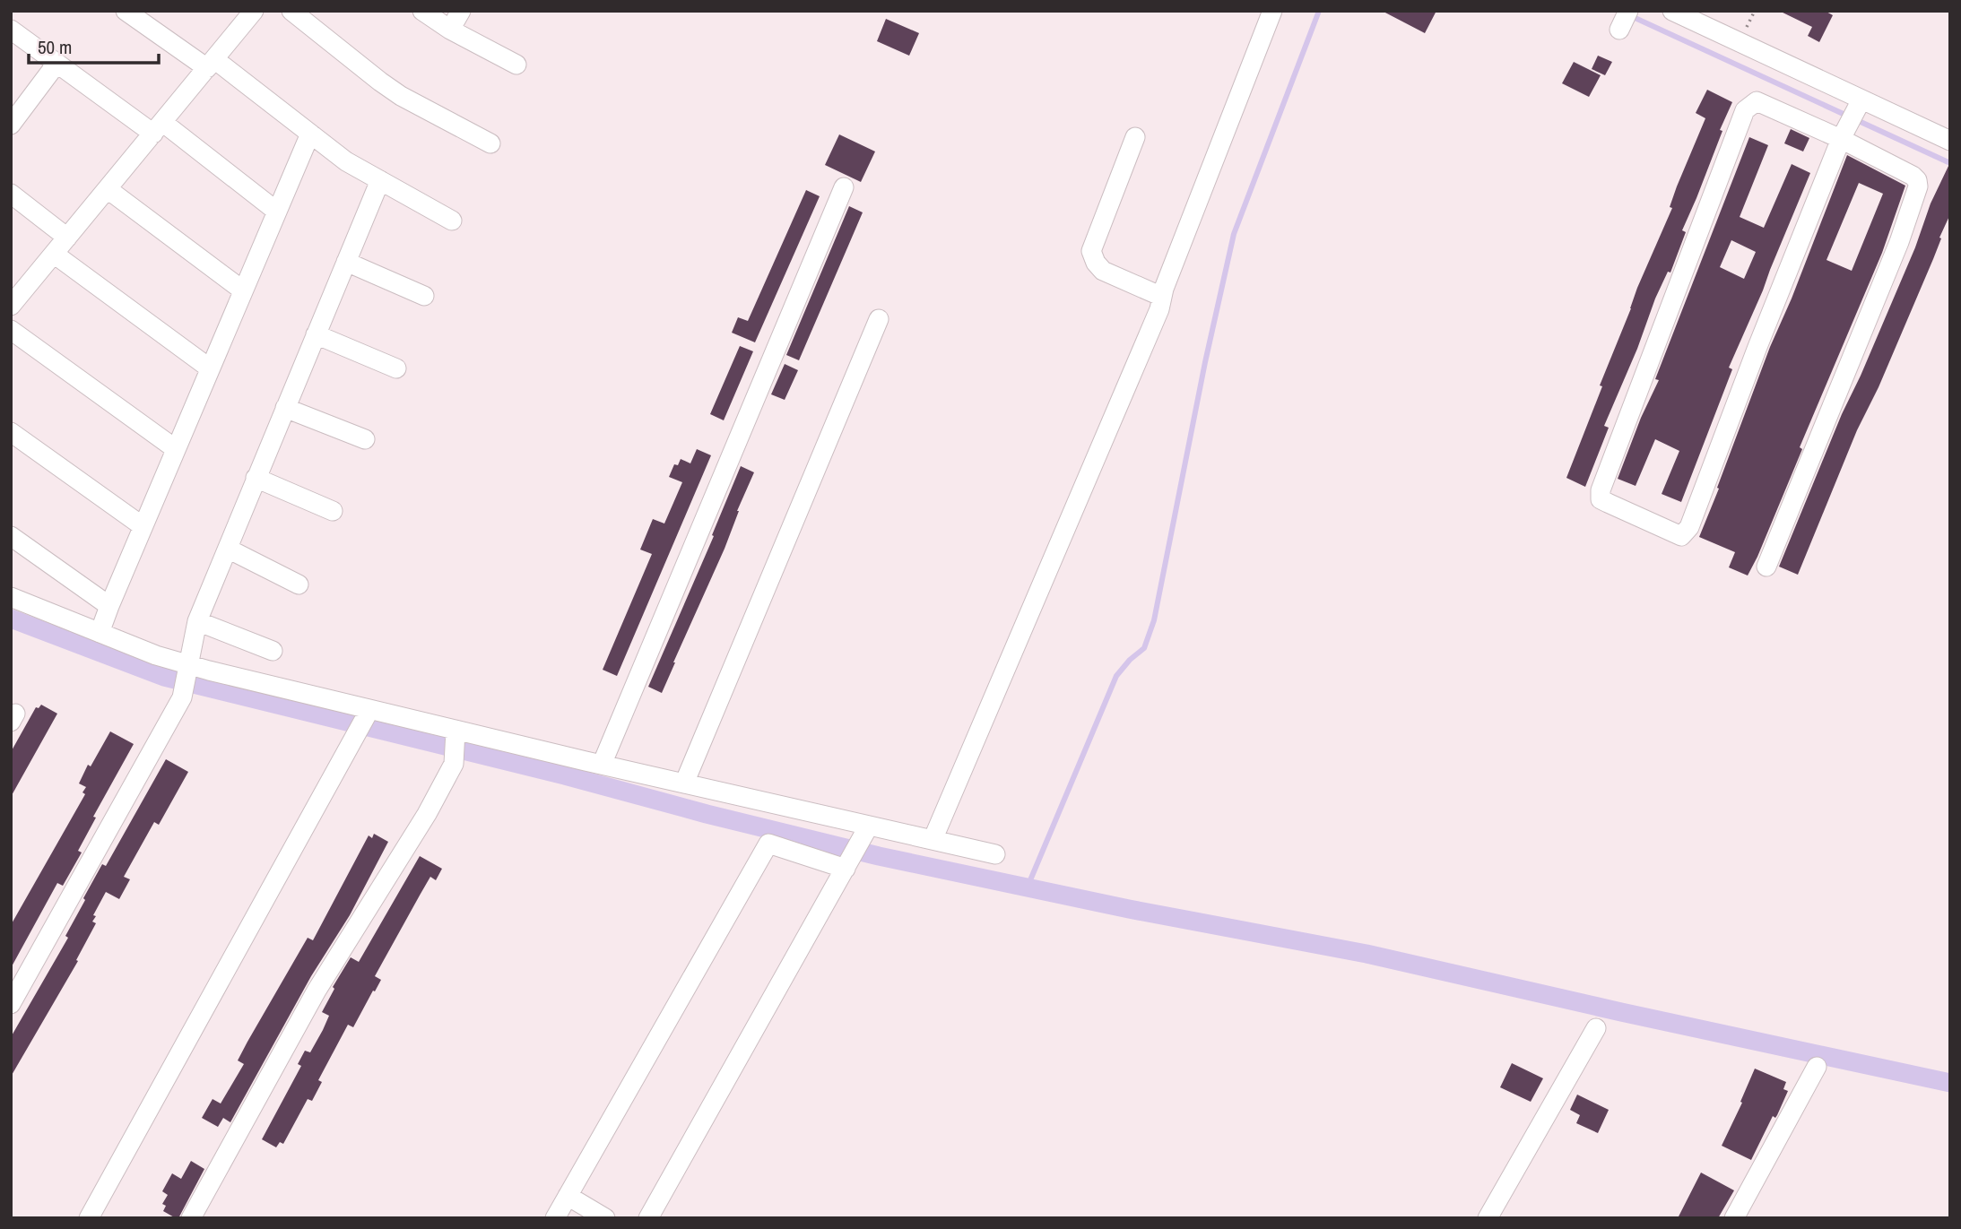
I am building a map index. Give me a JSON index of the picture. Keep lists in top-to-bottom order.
{
  "scale_bar": "50 m"
}
